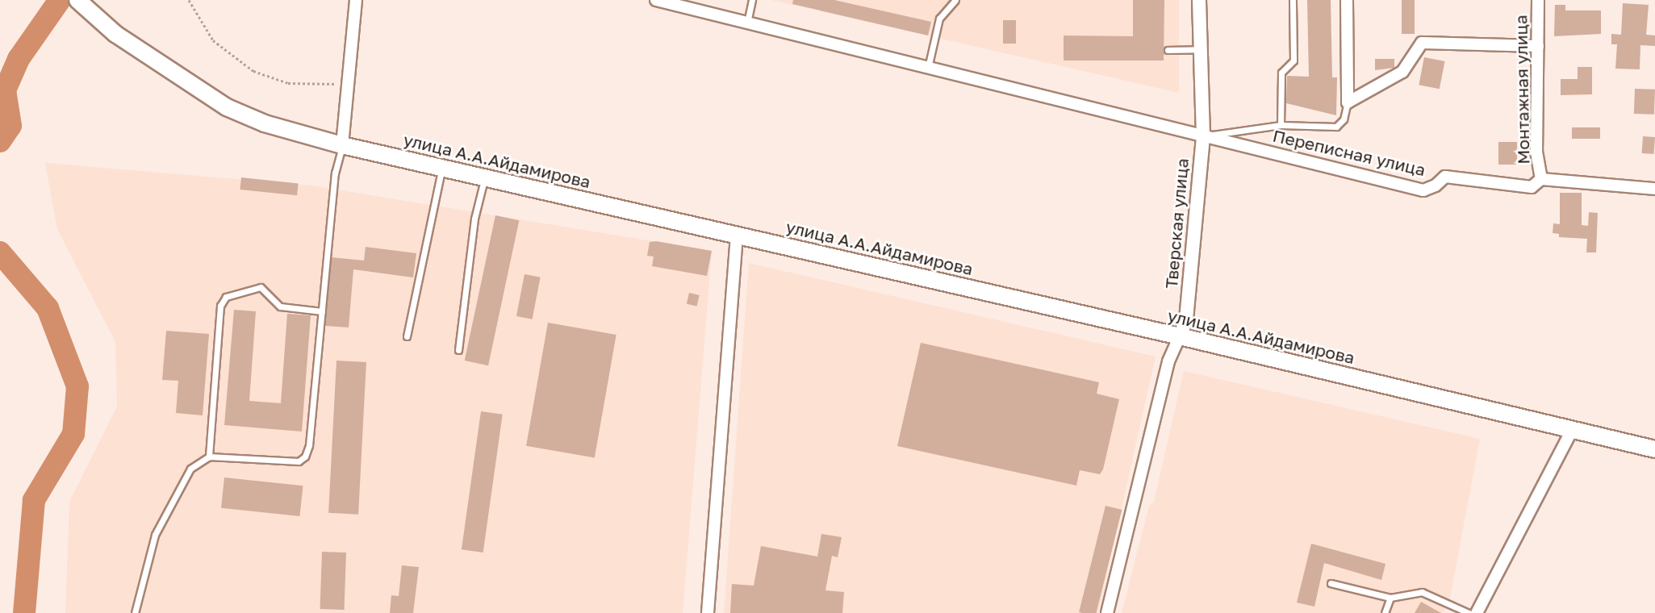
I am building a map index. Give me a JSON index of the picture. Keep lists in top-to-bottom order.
{
  "streets": {
    "main road": ["улица А.А.Айдамирова"],
    "street": ["Монтажная улица", "Переписная улица", "Тверская улица"]
  },
  "crossings": [
    ["Монтажная улица", "Переписная улица"],
    ["Переписная улица", "Тверская улица"],
    ["улица А.А.Айдамирова", "Тверская улица"]
  ]
}
